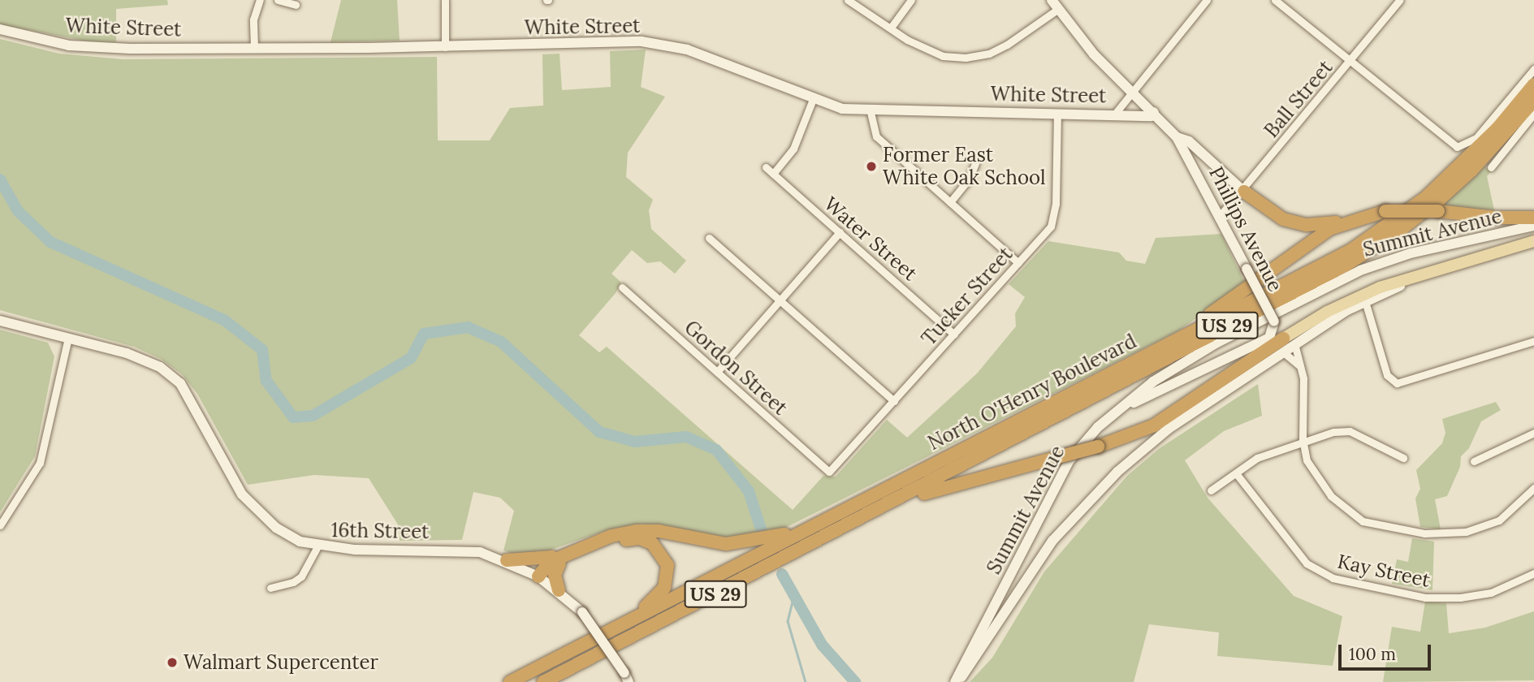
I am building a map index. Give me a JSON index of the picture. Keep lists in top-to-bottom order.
{
  "streets": {
    "highway": ["US 29", "North O'Henry Boulevard"],
    "main road": ["Summit Avenue"],
    "street": [
      "White Street",
      "Ball Street",
      "Phillips Avenue",
      "Water Street",
      "Tucker Street",
      "Gordon Street",
      "16th Street",
      "Kay Street"
    ]
  },
  "crossings": [
    ["White Street", "Phillips Avenue"],
    ["White Street", "Tucker Street"],
    ["Ball Street", "Phillips Avenue"],
    ["Phillips Avenue", "Summit Avenue"],
    ["Water Street", "Tucker Street"],
    ["Tucker Street", "Gordon Street"]
  ],
  "places": ["Former East White Oak School", "Walmart Supercenter"],
  "scale_bar": "100 m"
}
